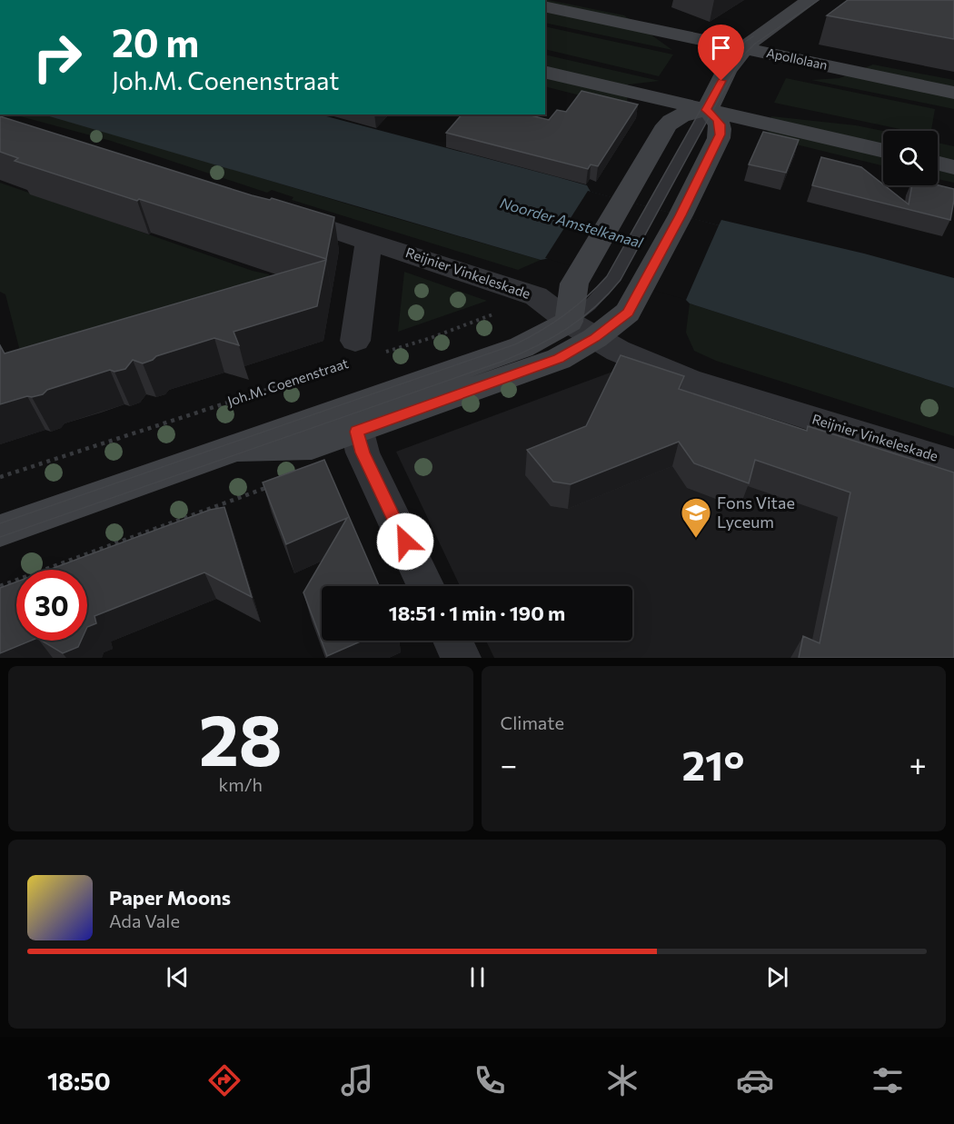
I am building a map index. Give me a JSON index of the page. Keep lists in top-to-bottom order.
{
  "streets": {
    "street": ["Apollolaan", "Reijnier Vinkeleskade", "Joh.M. Coenenstraat"]
  },
  "crossings": [
    ["Reijnier Vinkeleskade", "Joh.M. Coenenstraat"]
  ],
  "water": ["Noorder Amstelkanaal"],
  "places": {
    "school or university": ["Fons Vitae Lyceum"]
  },
  "page": {
    "turn": ["20 m", "Joh.M. Coenenstraat"],
    "limit": "30",
    "trip": "18:51 · 1 min · 190 m",
    "tile": [
      ["28", "km/h"],
      "Climate"
    ],
    "heat": ["−", "21°", "+"],
    "song": ["Paper Moons", "Ada Vale"],
    "tabs": "18:50"
  }
}
